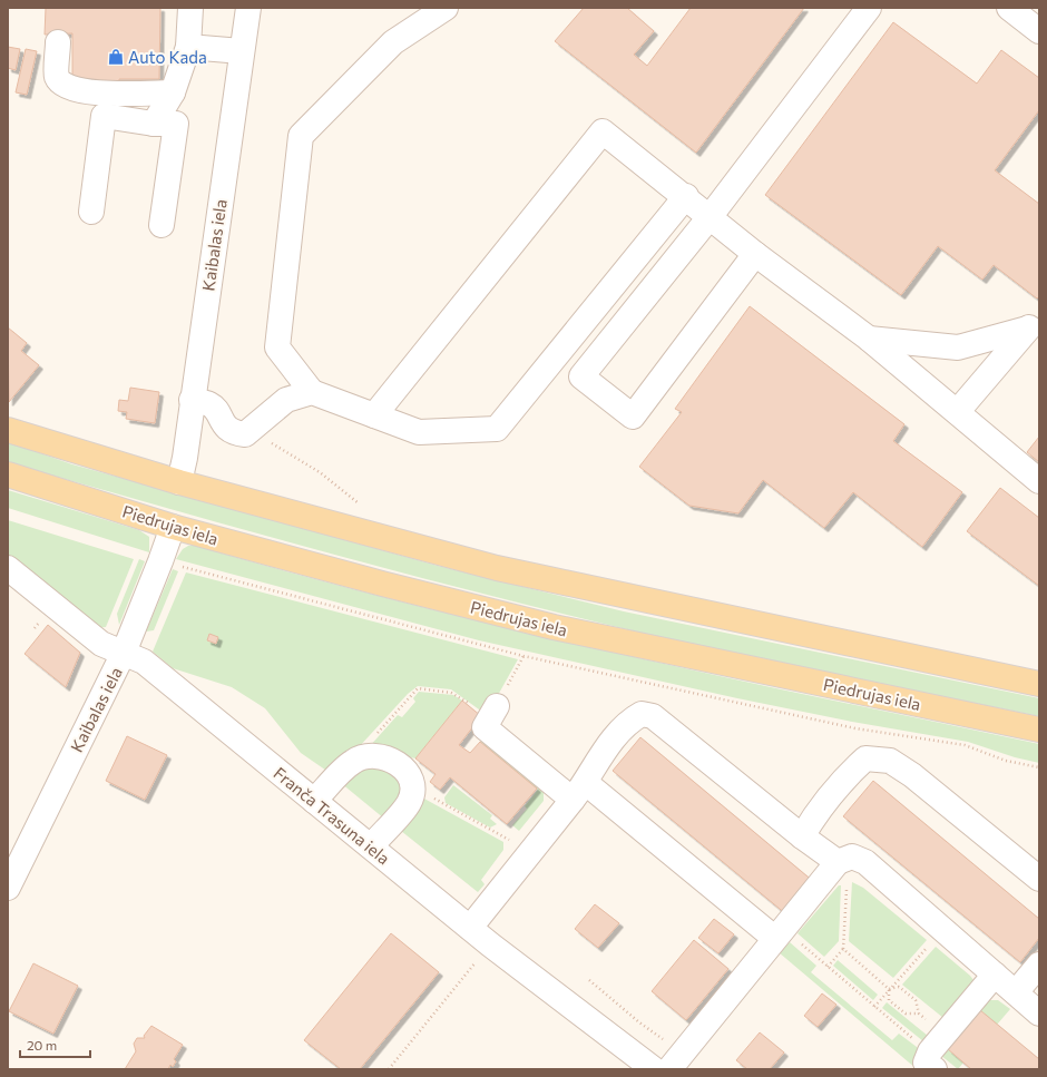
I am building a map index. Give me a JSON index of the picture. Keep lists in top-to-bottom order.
{
  "streets": {
    "main road": ["Piedrujas iela"],
    "street": ["Kaibalas iela", "Franča Trasuna iela"]
  },
  "crossings": [
    ["Kaibalas iela", "Piedrujas iela"],
    ["Kaibalas iela", "Franča Trasuna iela"]
  ],
  "places": {
    "shop": ["Auto Kada"]
  },
  "scale_bar": "20 m"
}
